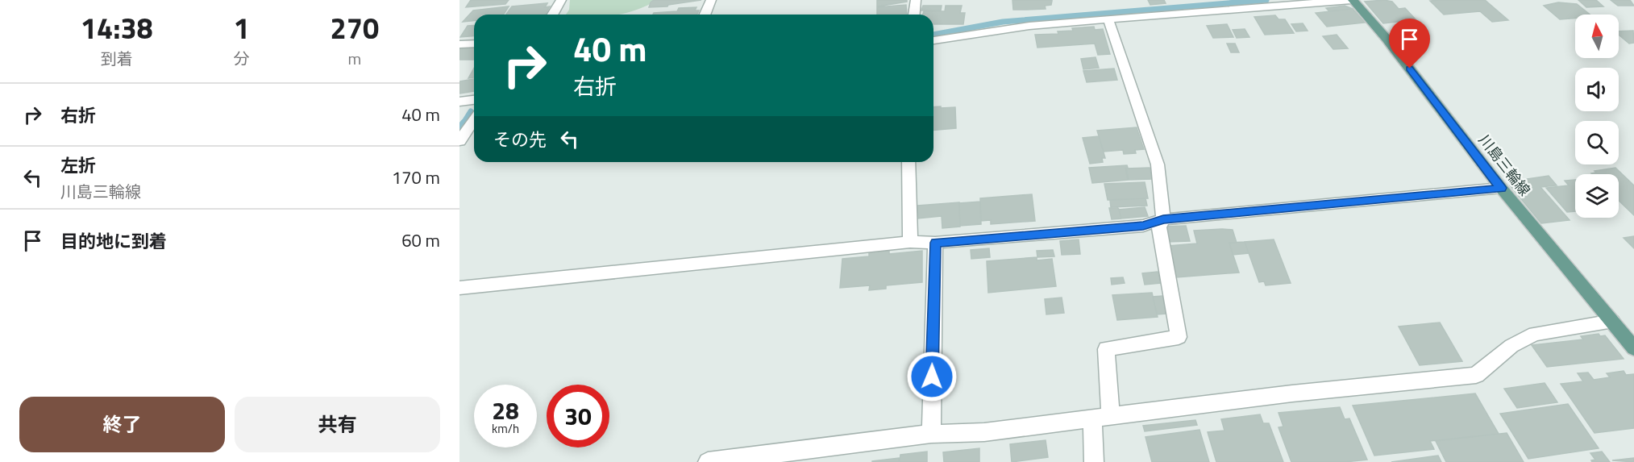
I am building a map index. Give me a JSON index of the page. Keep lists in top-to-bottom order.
{
  "streets": {
    "main road": ["川島三輪線"]
  },
  "north": "top",
  "page": {
    "eta": [
      "14:38",
      "到着",
      "1",
      "分",
      "270",
      "m"
    ],
    "turn": ["40 m", "右折"],
    "list": [
      {
        "name": "右折",
        "value": "40 m"
      },
      {
        "name": "左折",
        "note": "川島三輪線",
        "value": "170 m"
      },
      {
        "name": "目的地に到着",
        "value": "60 m"
      }
    ],
    "then": "その先",
    "speed": "28 km/h",
    "limit": "30",
    "buttons": ["終了", "共有"]
  }
}
